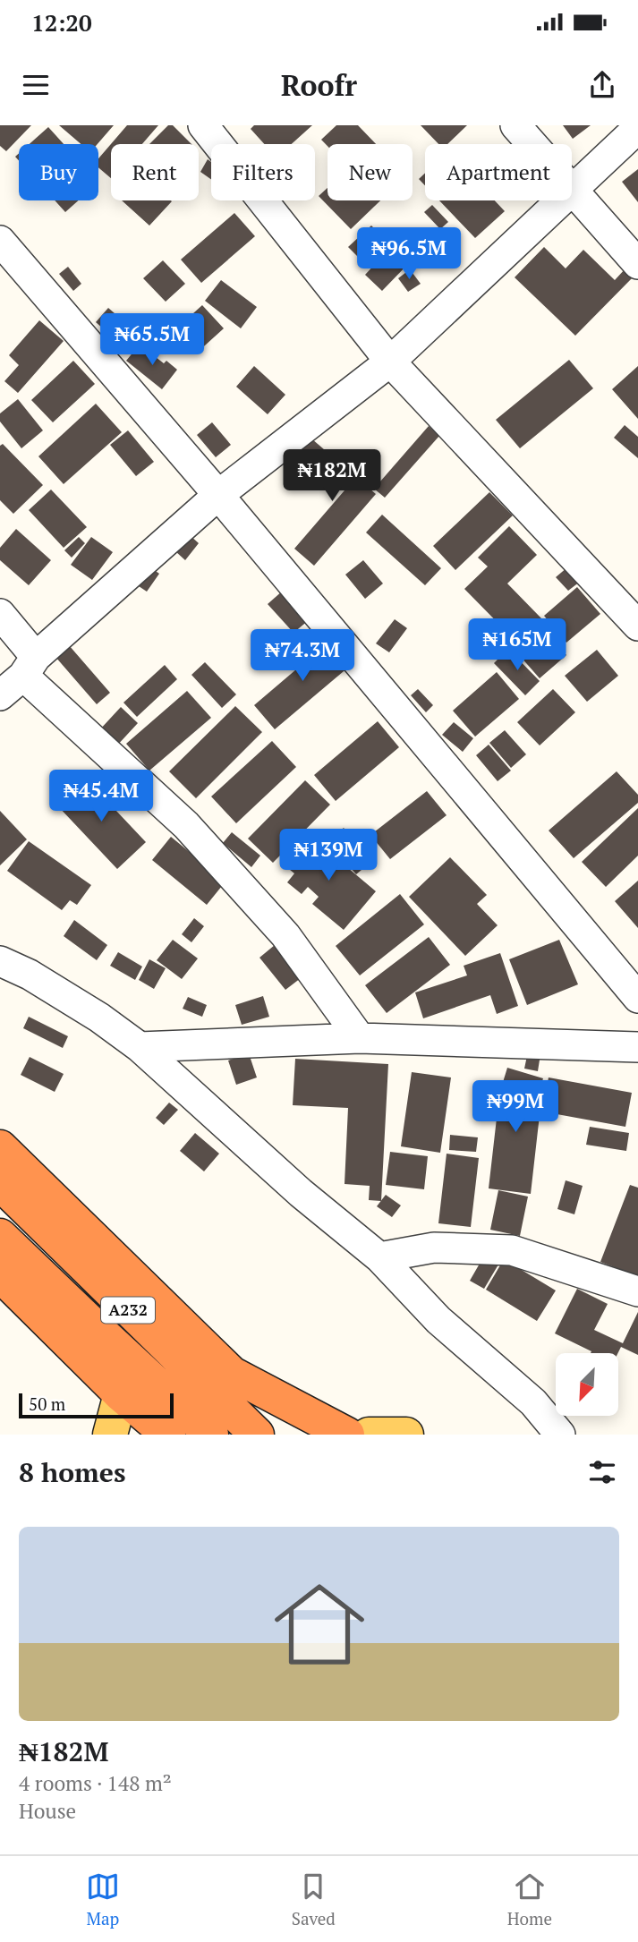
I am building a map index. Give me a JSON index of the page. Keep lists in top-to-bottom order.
{
  "streets": {
    "highway": ["A232"]
  },
  "scale_bar": "50 m",
  "north": "bottom left",
  "page": {
    "status": "12:20",
    "header": "Roofr",
    "chip": [
      "Buy",
      "Rent",
      "Filters",
      "New",
      "Apartment"
    ],
    "price": [
      "₦96.5M",
      "₦65.5M",
      "₦182M",
      "₦165M",
      "₦74.3M",
      "₦45.4M",
      "₦139M",
      "₦99M"
    ],
    "scale": "50 m",
    "heading": "8 homes",
    "list": [
      {
        "name": "₦182M",
        "note": "4 rooms · 148 m² · House"
      }
    ],
    "tabs": ["Map", "Saved", "Home"]
  }
}
